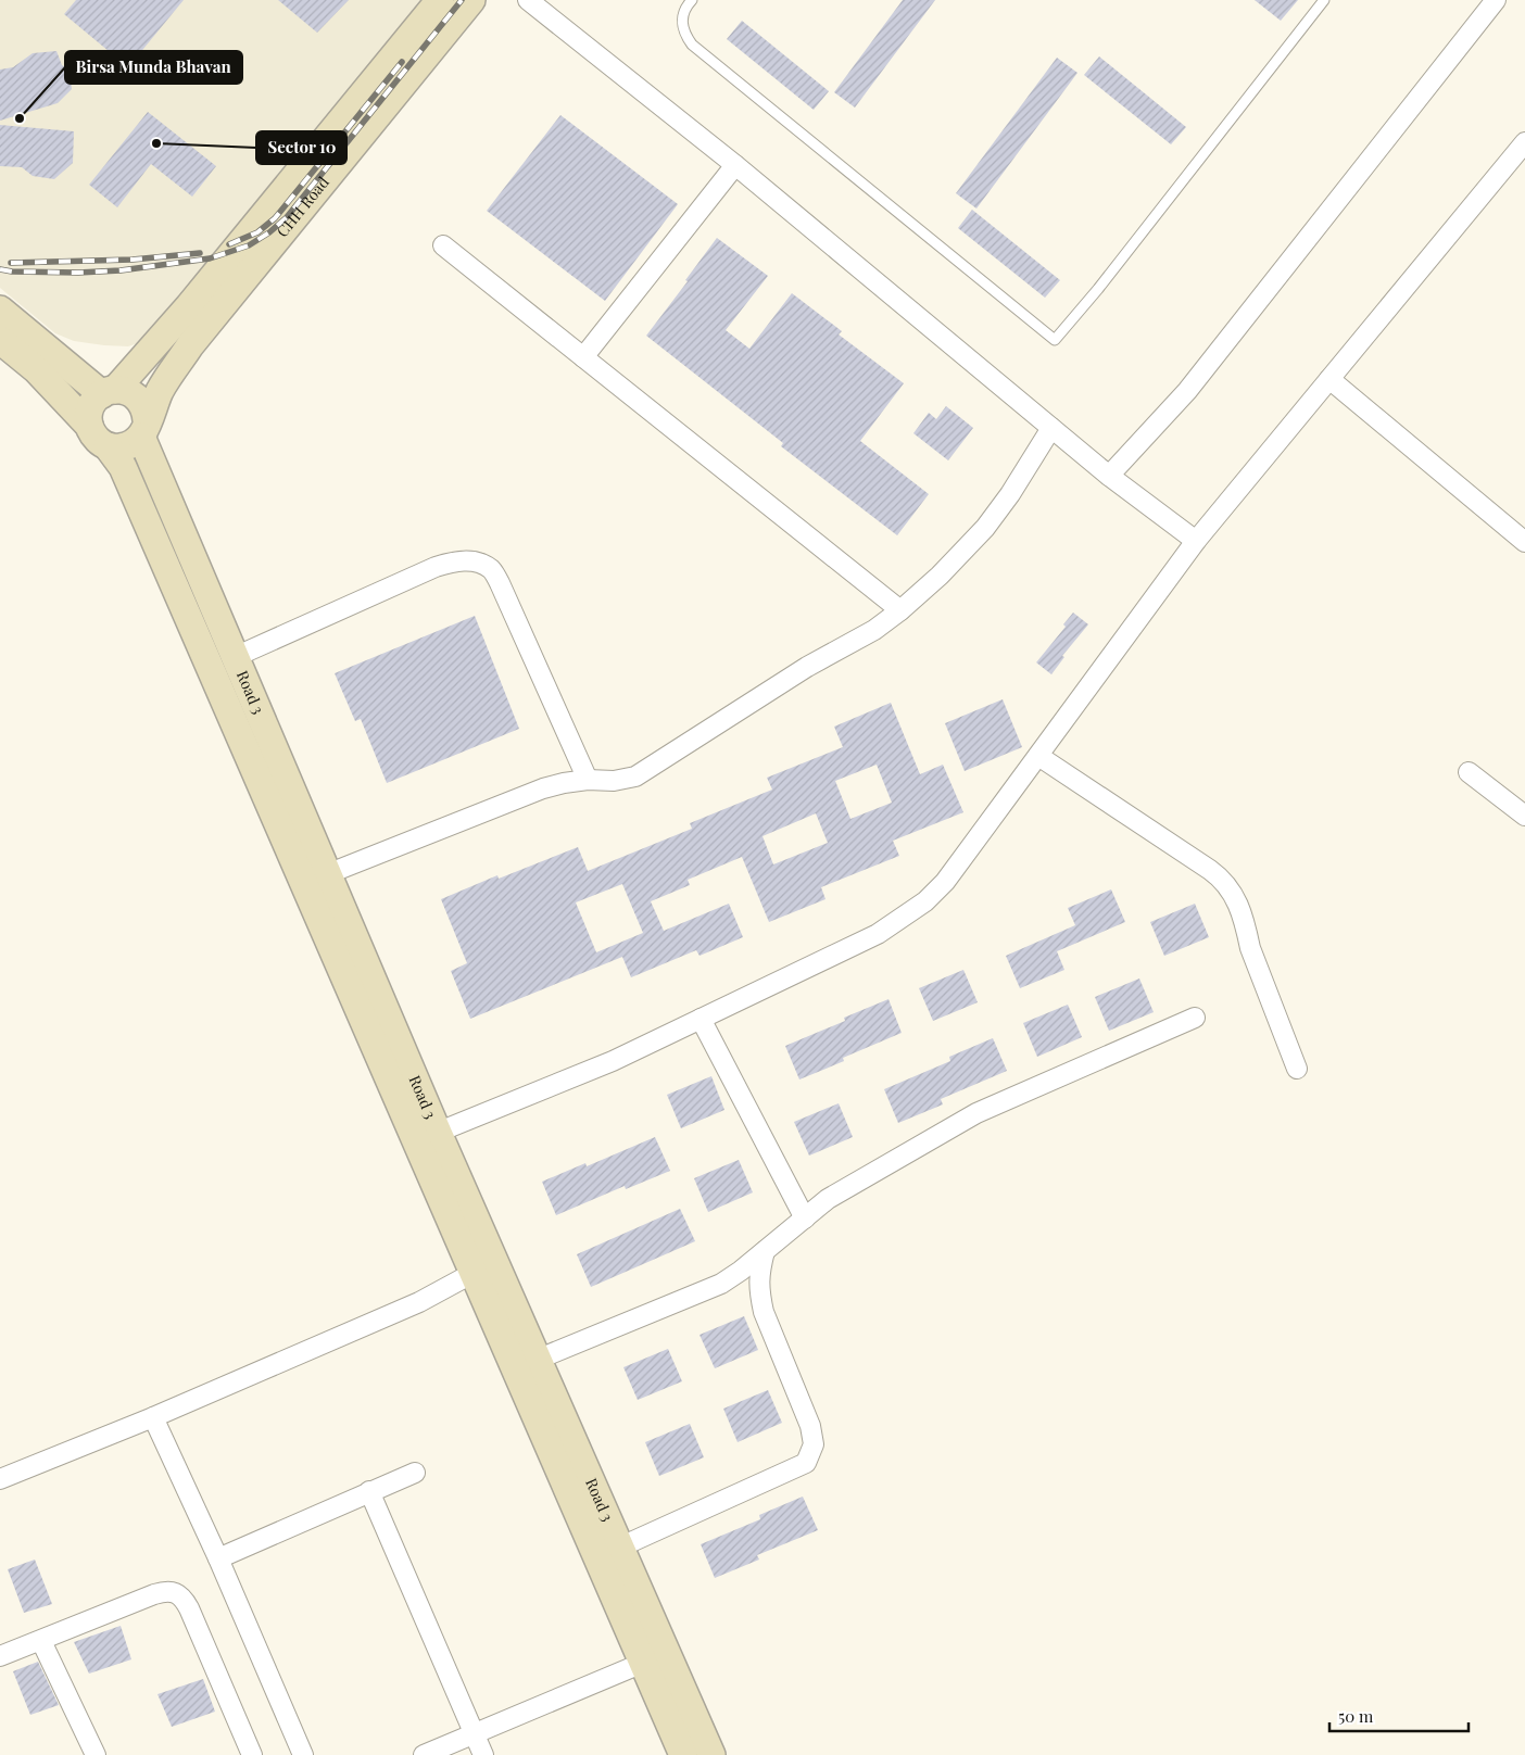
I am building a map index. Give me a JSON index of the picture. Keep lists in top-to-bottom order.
{
  "streets": {
    "street": ["CHH Road", "Road 3"]
  },
  "crossings": [
    ["CHH Road", "Road 3"]
  ],
  "places": ["Birsa Munda Bhavan", "Sector 10"],
  "scale_bar": "50 m"
}
